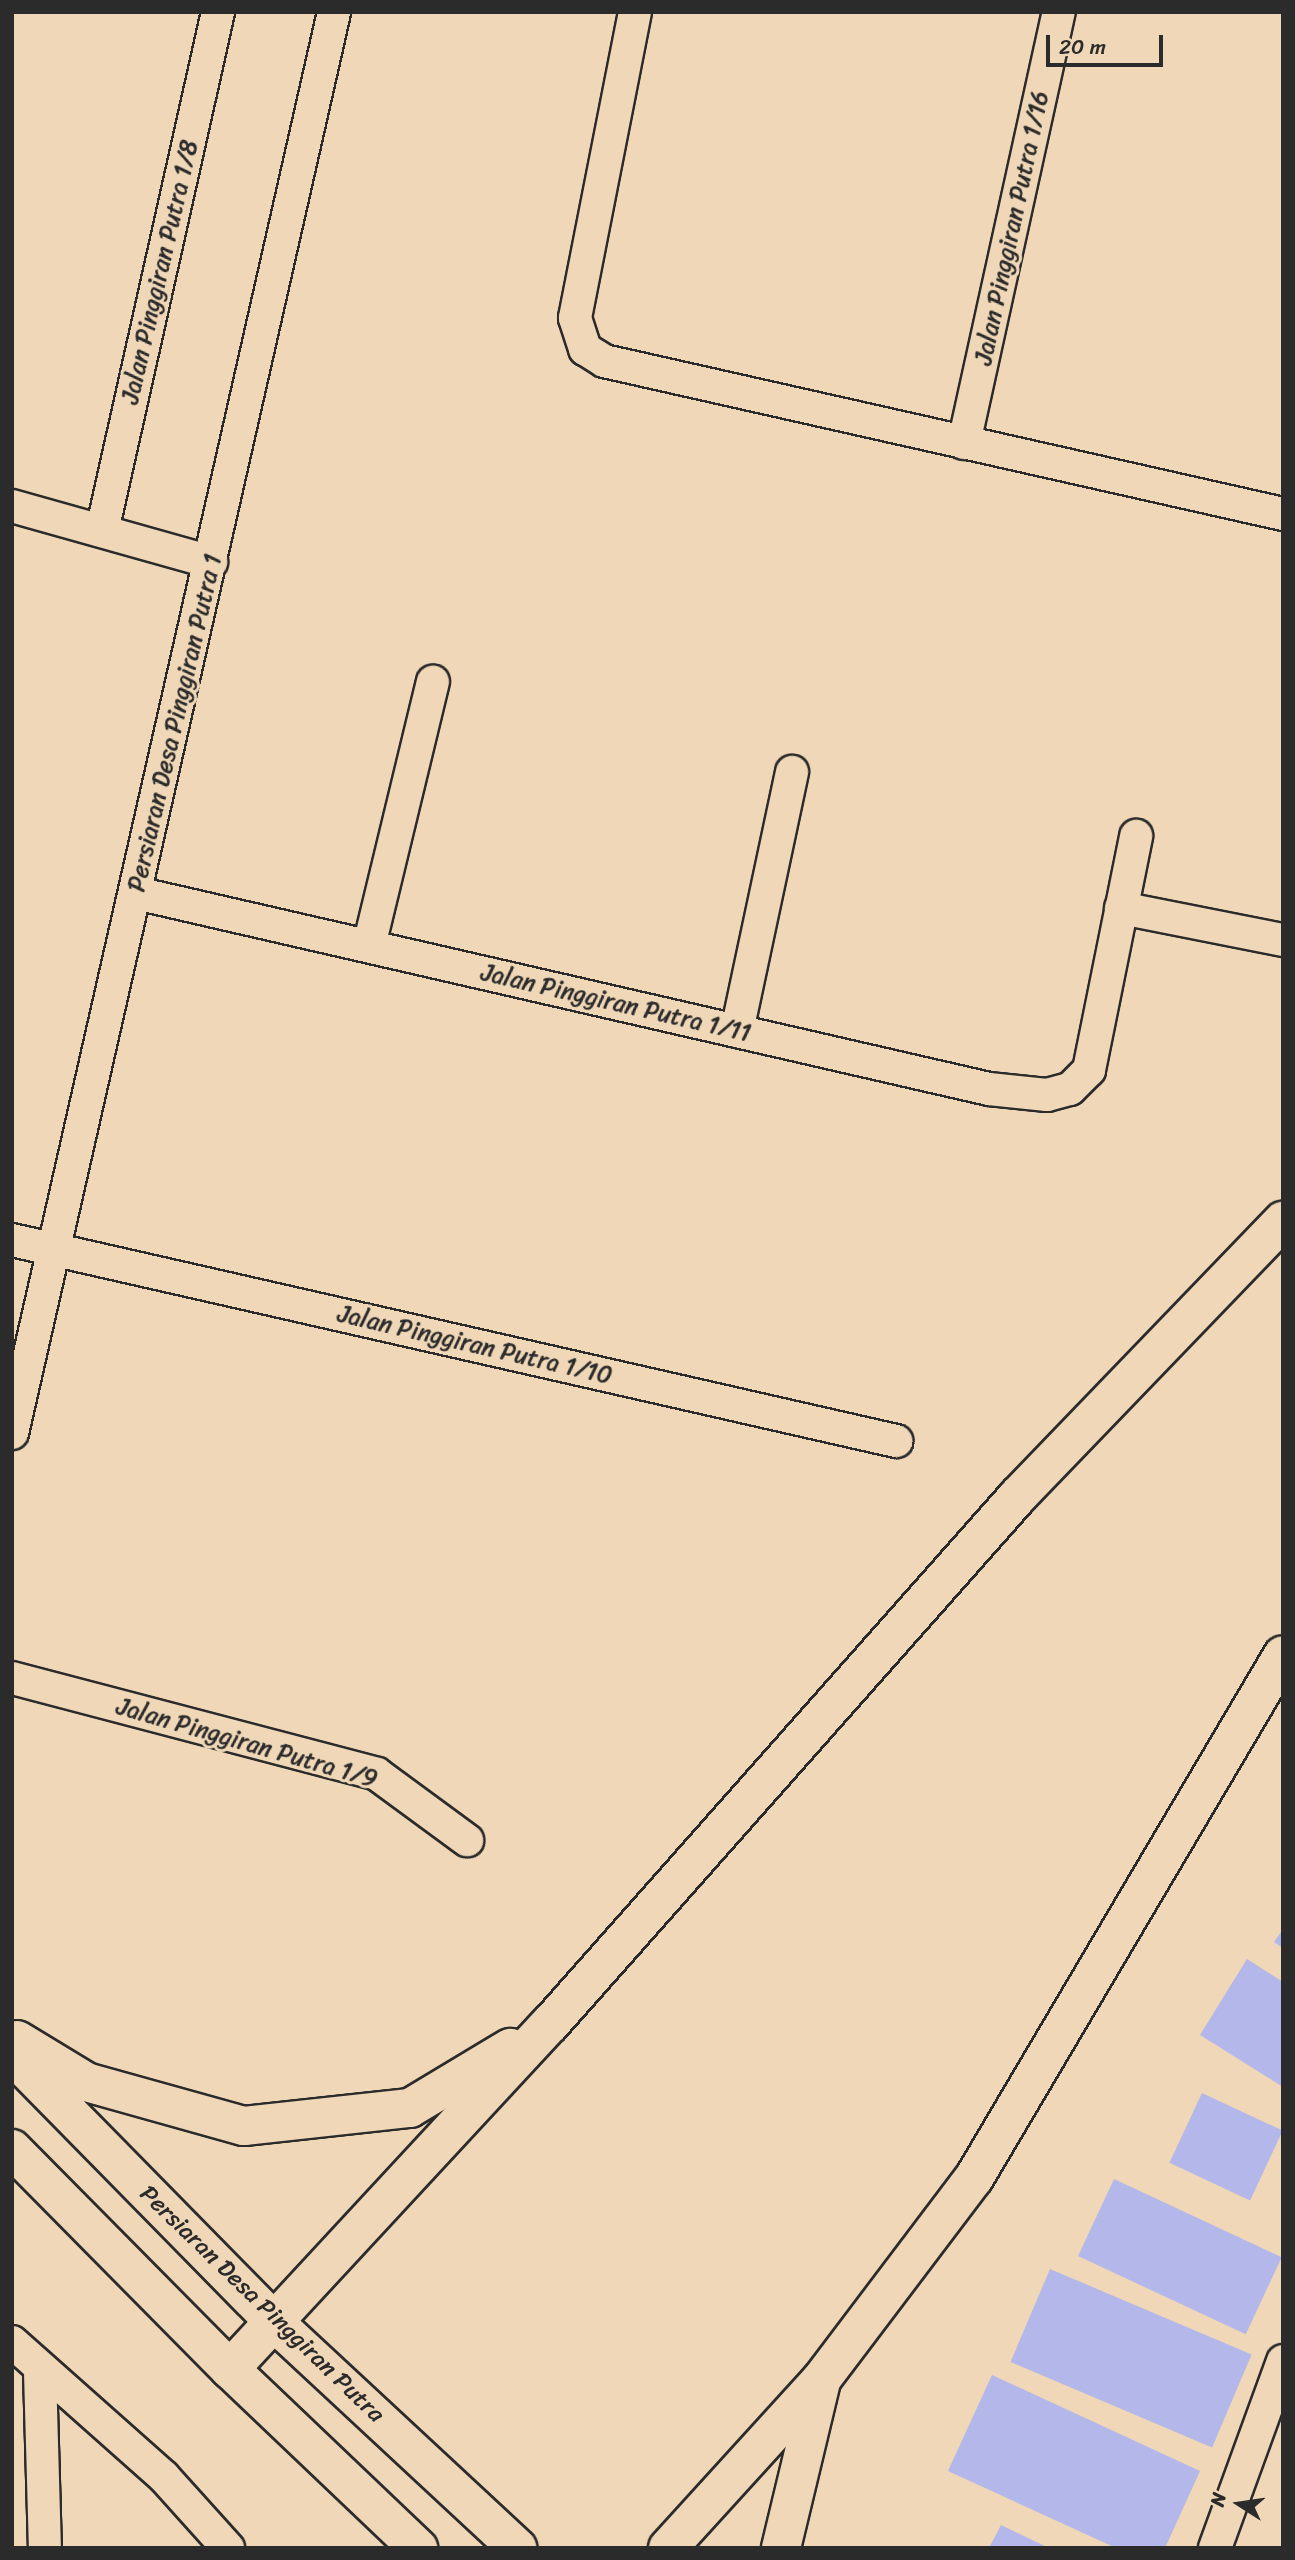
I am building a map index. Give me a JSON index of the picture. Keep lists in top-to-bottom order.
{
  "streets": {
    "main road": ["Persiaran Desa Pinggiran Putra"],
    "street": [
      "Jalan Pinggiran Putra 1/16",
      "Jalan Pinggiran Putra 1/8",
      "Persiaran Desa Pinggiran Putra 1",
      "Jalan Pinggiran Putra 1/11",
      "Jalan Pinggiran Putra 1/10",
      "Jalan Pinggiran Putra 1/9"
    ]
  },
  "crossings": [
    ["Persiaran Desa Pinggiran Putra 1", "Jalan Pinggiran Putra 1/11"],
    ["Persiaran Desa Pinggiran Putra 1", "Jalan Pinggiran Putra 1/10"]
  ],
  "scale_bar": "20 m",
  "north": "left"
}
